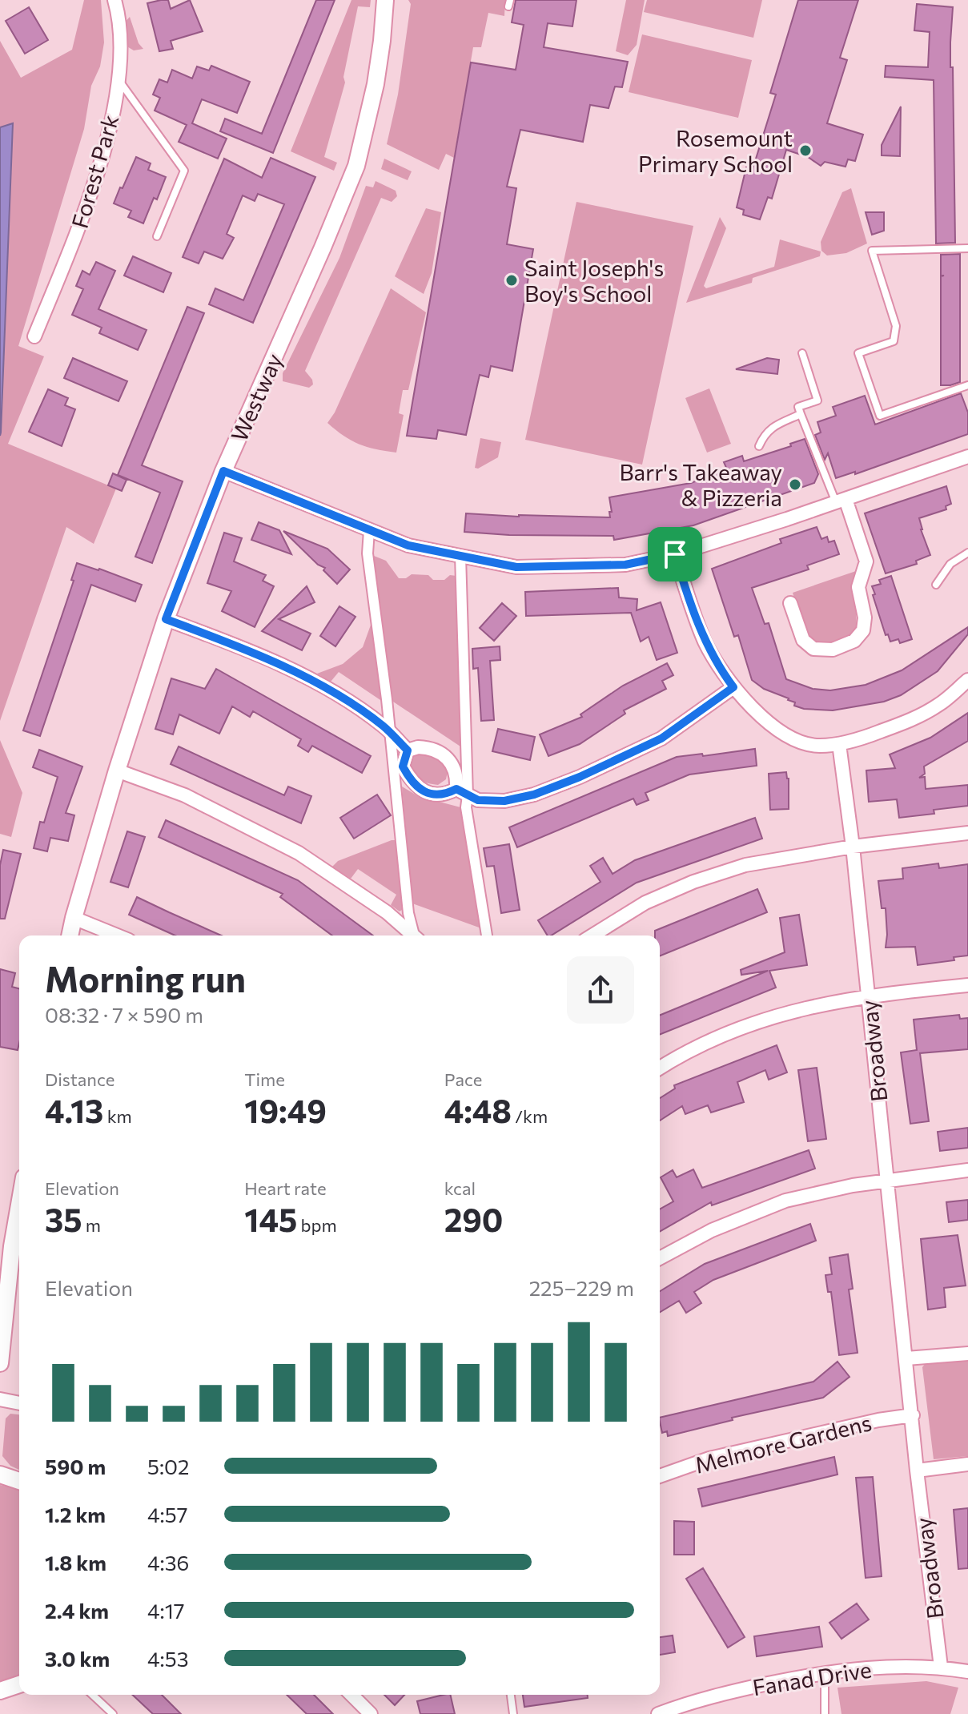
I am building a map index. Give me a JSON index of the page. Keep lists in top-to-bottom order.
{
  "streets": {
    "street": [
      "Forest Park",
      "Westway",
      "Broadway",
      "Melmore Gardens",
      "Fanad Drive"
    ]
  },
  "crossings": [
    ["Broadway", "Melmore Gardens"],
    ["Broadway", "Fanad Drive"]
  ],
  "places": ["Rosemount Primary School", "Saint Joseph's Boy's School", "Barr's Takeaway & Pizzeria"],
  "page": {
    "heading": ["Morning run", "08:32 · 7 × 590 m"],
    "stats": [
      ["Distance", "4.13 km"],
      ["Time", "19:49"],
      ["Pace", "4:48 /km"],
      ["Elevation", "35 m"],
      ["Heart rate", "145 bpm"],
      ["kcal", "290"]
    ],
    "chart": ["Elevation", "225–229 m"],
    "list": [
      {
        "name": "590 m",
        "note": "5:02"
      },
      {
        "name": "1.2 km",
        "note": "4:57"
      },
      {
        "name": "1.8 km",
        "note": "4:36"
      },
      {
        "name": "2.4 km",
        "note": "4:17"
      },
      {
        "name": "3.0 km",
        "note": "4:53"
      }
    ]
  }
}
